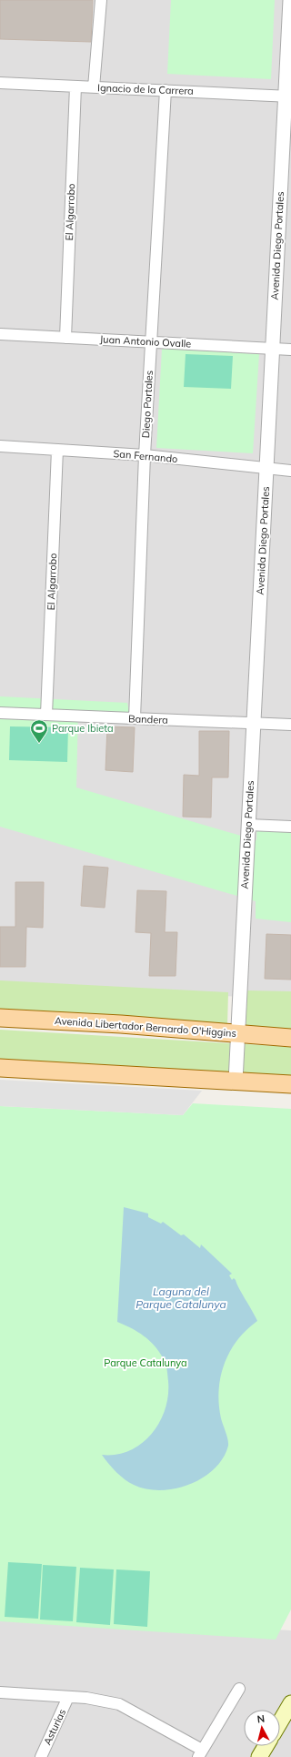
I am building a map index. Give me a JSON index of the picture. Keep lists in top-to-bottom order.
{
  "streets": {
    "main road": ["Avenida Libertador Bernardo O'Higgins"],
    "street": [
      "Ignacio de la Carrera",
      "El Algarrobo",
      "Avenida Diego Portales",
      "Juan Antonio Ovalle",
      "Diego Portales",
      "San Fernando",
      "Bandera",
      "Asturias"
    ]
  },
  "crossings": [
    ["Ignacio de la Carrera", "El Algarrobo"],
    ["Ignacio de la Carrera", "Avenida Diego Portales"],
    ["Ignacio de la Carrera", "Diego Portales"],
    ["El Algarrobo", "Juan Antonio Ovalle"],
    ["El Algarrobo", "San Fernando"],
    ["El Algarrobo", "Bandera"],
    ["Avenida Diego Portales", "Juan Antonio Ovalle"],
    ["Avenida Diego Portales", "San Fernando"],
    ["Avenida Diego Portales", "Bandera"],
    ["Avenida Diego Portales", "Avenida Libertador Bernardo O'Higgins"],
    ["Juan Antonio Ovalle", "Diego Portales"],
    ["Diego Portales", "San Fernando"],
    ["Diego Portales", "Bandera"]
  ],
  "water": ["Laguna del Parque Catalunya"],
  "parks": ["Parque Catalunya"],
  "places": {
    "sports": ["Parque Ibieta"]
  },
  "north": "top"
}
